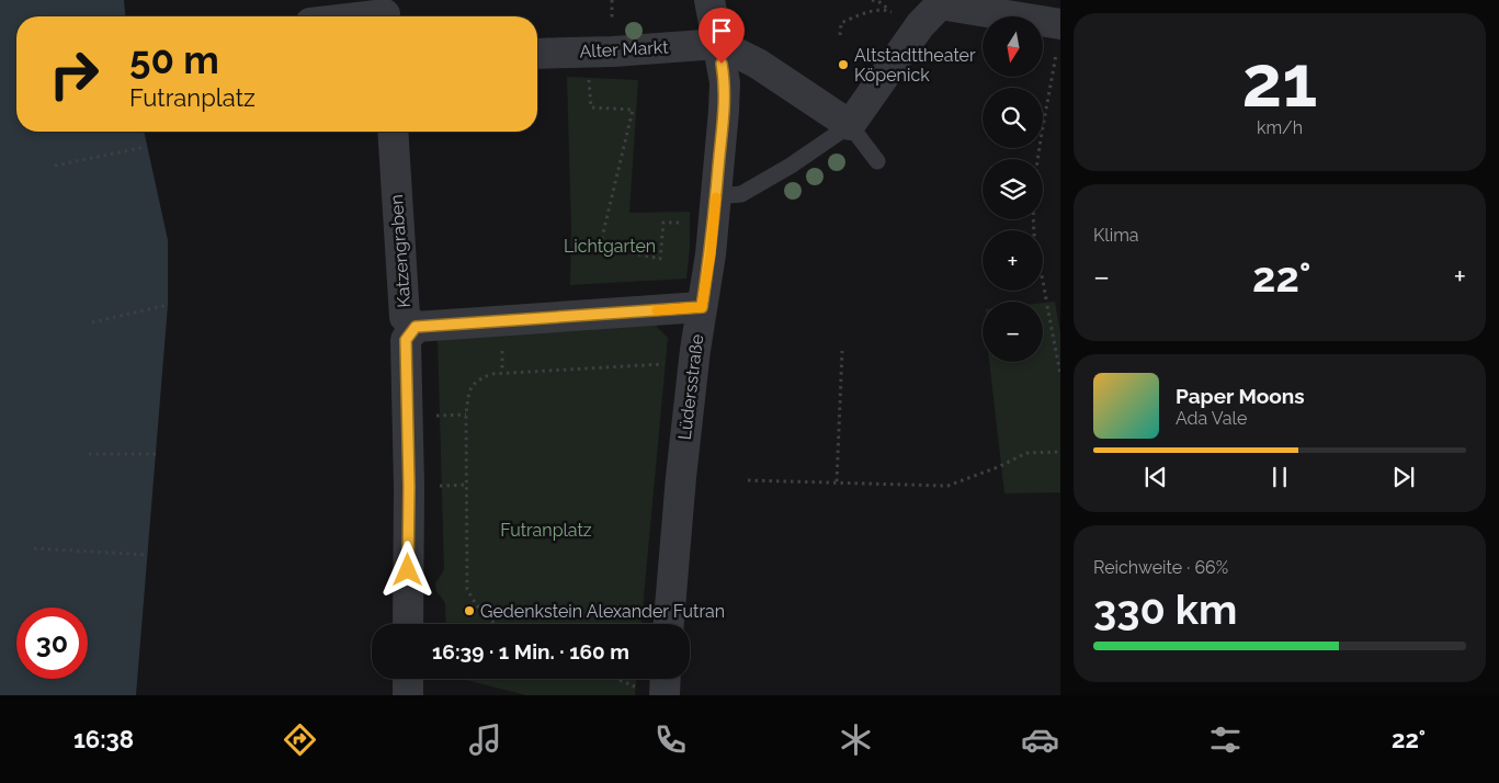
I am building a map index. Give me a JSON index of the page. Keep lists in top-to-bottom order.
{
  "streets": {
    "street": ["Alter Markt", "Katzengraben", "Lüdersstraße"]
  },
  "crossings": [
    ["Alter Markt", "Lüdersstraße"]
  ],
  "parks": ["Lichtgarten", "Futranplatz"],
  "places": ["Altstadttheater Köpenick", "Gedenkstein Alexander Futran"],
  "north": "bottom",
  "page": {
    "tile": [
      ["21", "km/h"],
      "Klima",
      ["Reichweite · 66%", "330 km"]
    ],
    "map_buttons": ["+", "−"],
    "turn": ["50 m", "Futranplatz"],
    "heat": ["−", "22°", "+"],
    "song": ["Paper Moons", "Ada Vale"],
    "limit": "30",
    "trip": "16:39 · 1 Min. · 160 m",
    "tabs": ["16:38", "22°"]
  }
}
